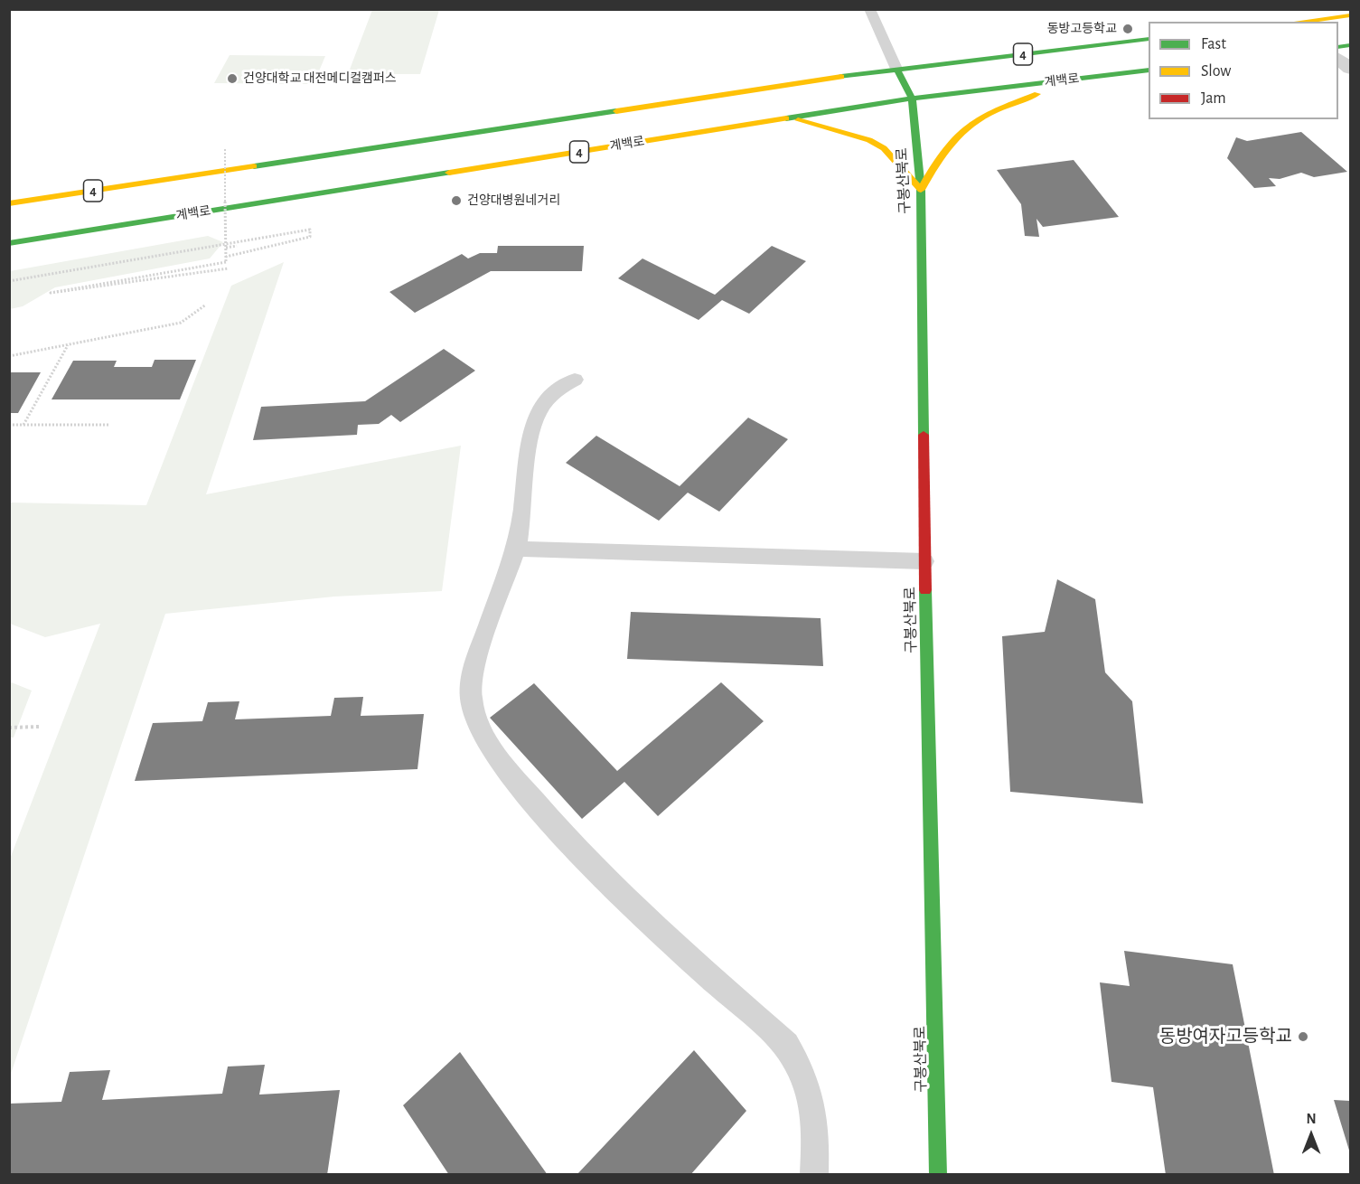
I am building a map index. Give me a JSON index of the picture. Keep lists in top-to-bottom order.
{
  "streets": {
    "main road": ["4", "계백로", "구봉산북로"]
  },
  "crossings": [
    ["4", "구봉산북로"],
    ["계백로", "구봉산북로"]
  ],
  "places": [
    "동방고등학교",
    "건양대학교 대전메디컬캠퍼스",
    "건양대병원네거리",
    "동방여자고등학교"
  ],
  "legend": ["Fast", "Slow", "Jam"],
  "north": "top"
}
